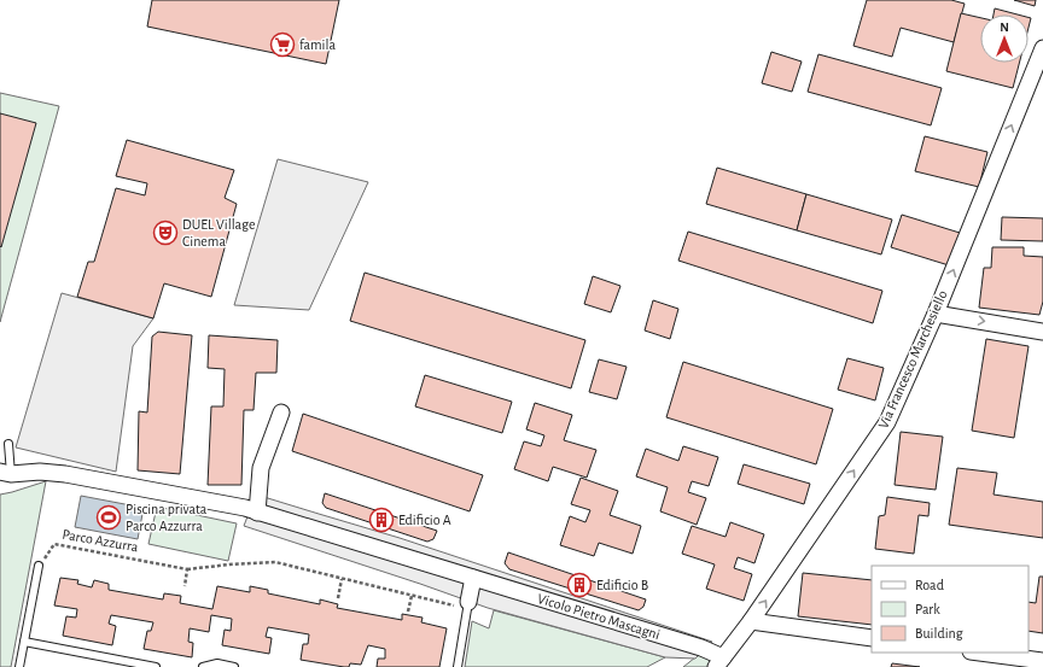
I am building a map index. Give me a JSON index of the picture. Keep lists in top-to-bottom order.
{
  "streets": {
    "street": ["Via Francesco Marchesiello", "Vicolo Pietro Mascagni"],
    "path": ["Parco Azzurra"]
  },
  "crossings": [
    ["Via Francesco Marchesiello", "Vicolo Pietro Mascagni"]
  ],
  "one_way": ["Via Francesco Marchesiello"],
  "places": {
    "supermarket": ["famila"],
    "theatre": ["DUEL Village Cinema"],
    "sports": ["Piscina privata Parco Azzurra"],
    "building": ["Edificio A", "Edificio B"]
  },
  "legend": ["Road", "Park", "Building"],
  "north": "top"
}
